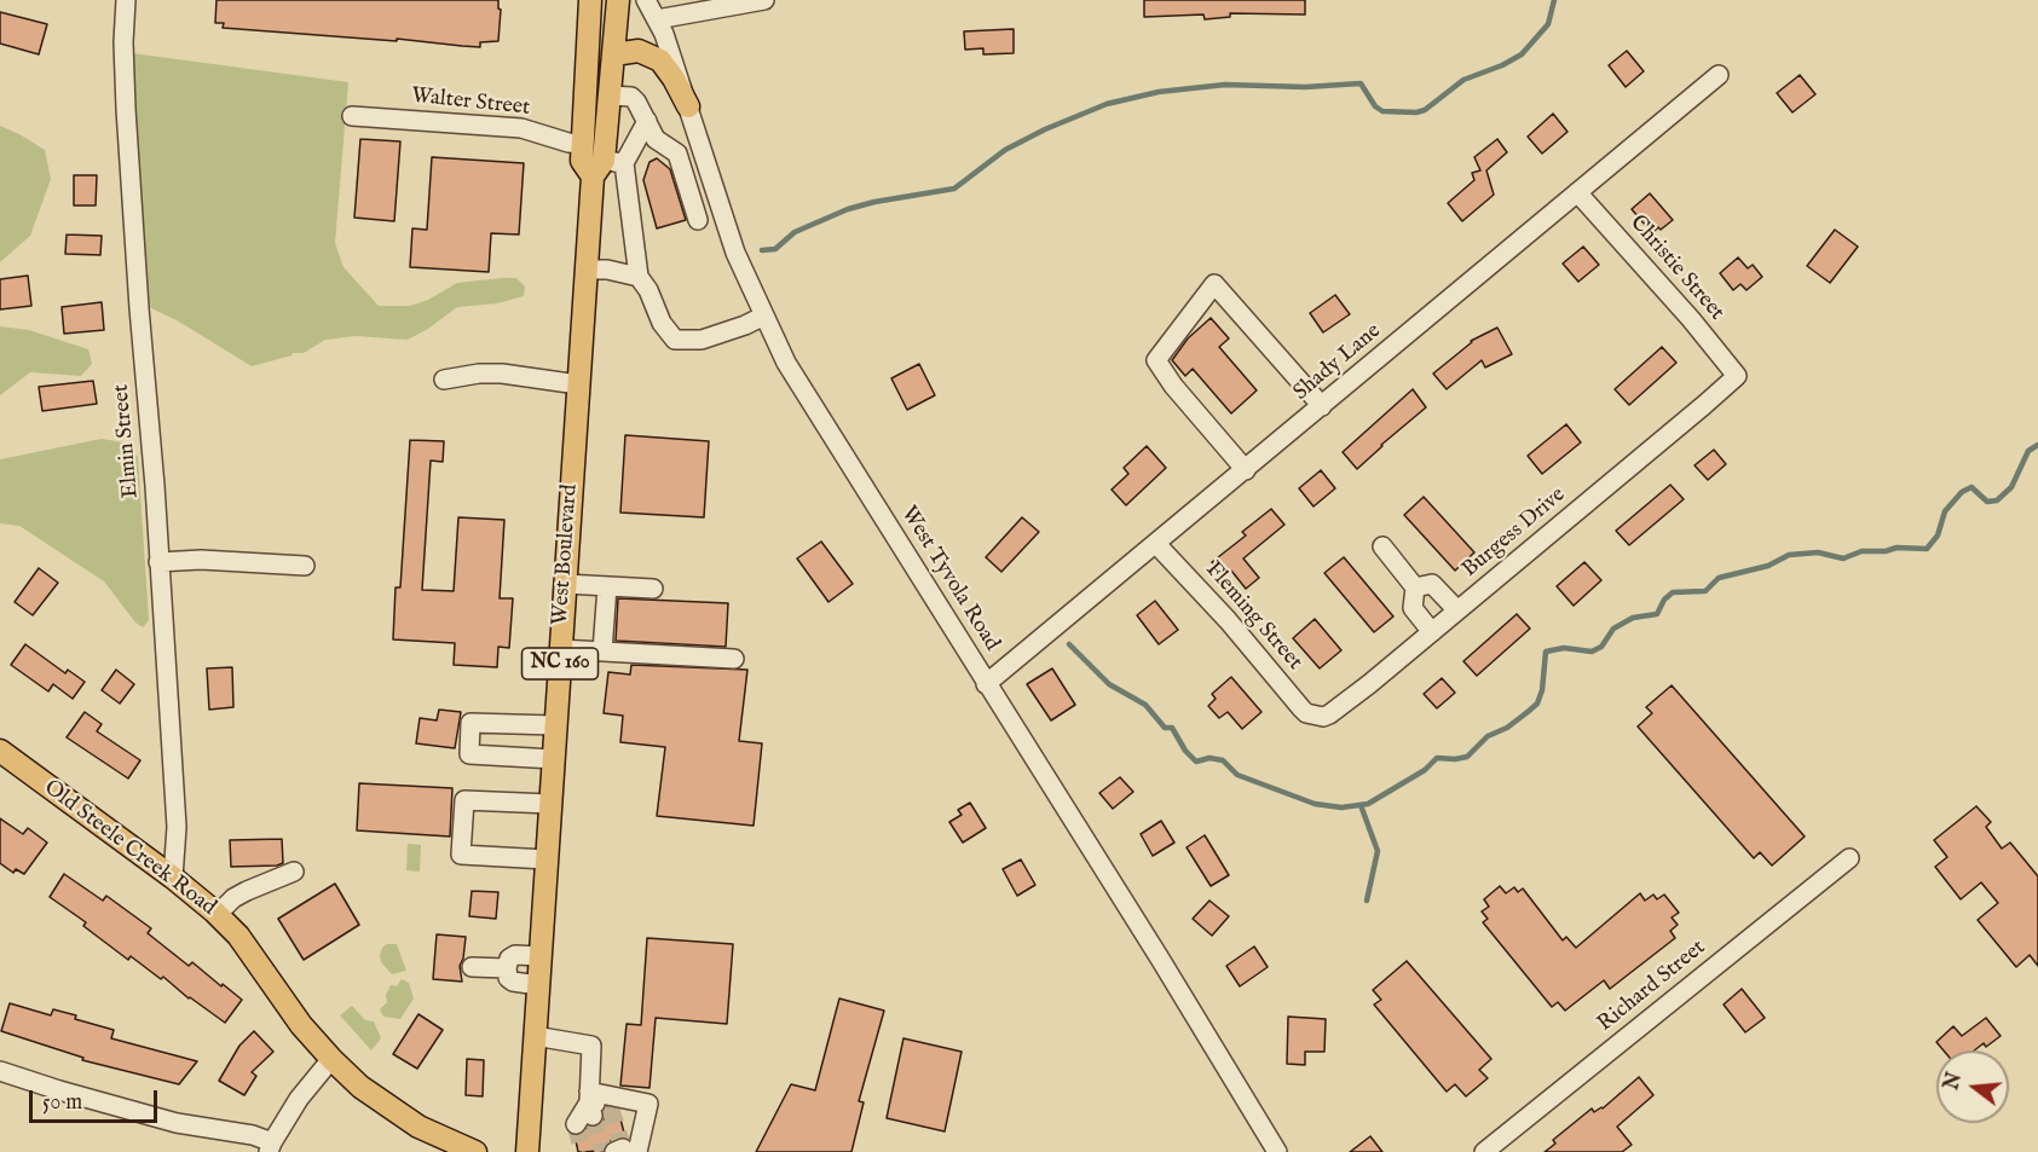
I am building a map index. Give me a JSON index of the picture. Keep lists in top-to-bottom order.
{
  "streets": {
    "main road": ["West Boulevard", "NC 160", "Old Steele Creek Road"],
    "street": [
      "Walter Street",
      "Christie Street",
      "Shady Lane",
      "Elmin Street",
      "Burgess Drive",
      "West Tyvola Road",
      "Fleming Street",
      "Richard Street"
    ]
  },
  "crossings": [
    ["Walter Street", "West Boulevard"],
    ["Christie Street", "Shady Lane"],
    ["Christie Street", "Burgess Drive"],
    ["Shady Lane", "West Tyvola Road"],
    ["Shady Lane", "Fleming Street"],
    ["Elmin Street", "Old Steele Creek Road"],
    ["Burgess Drive", "Fleming Street"]
  ],
  "scale_bar": "50 m",
  "north": "left"
}
